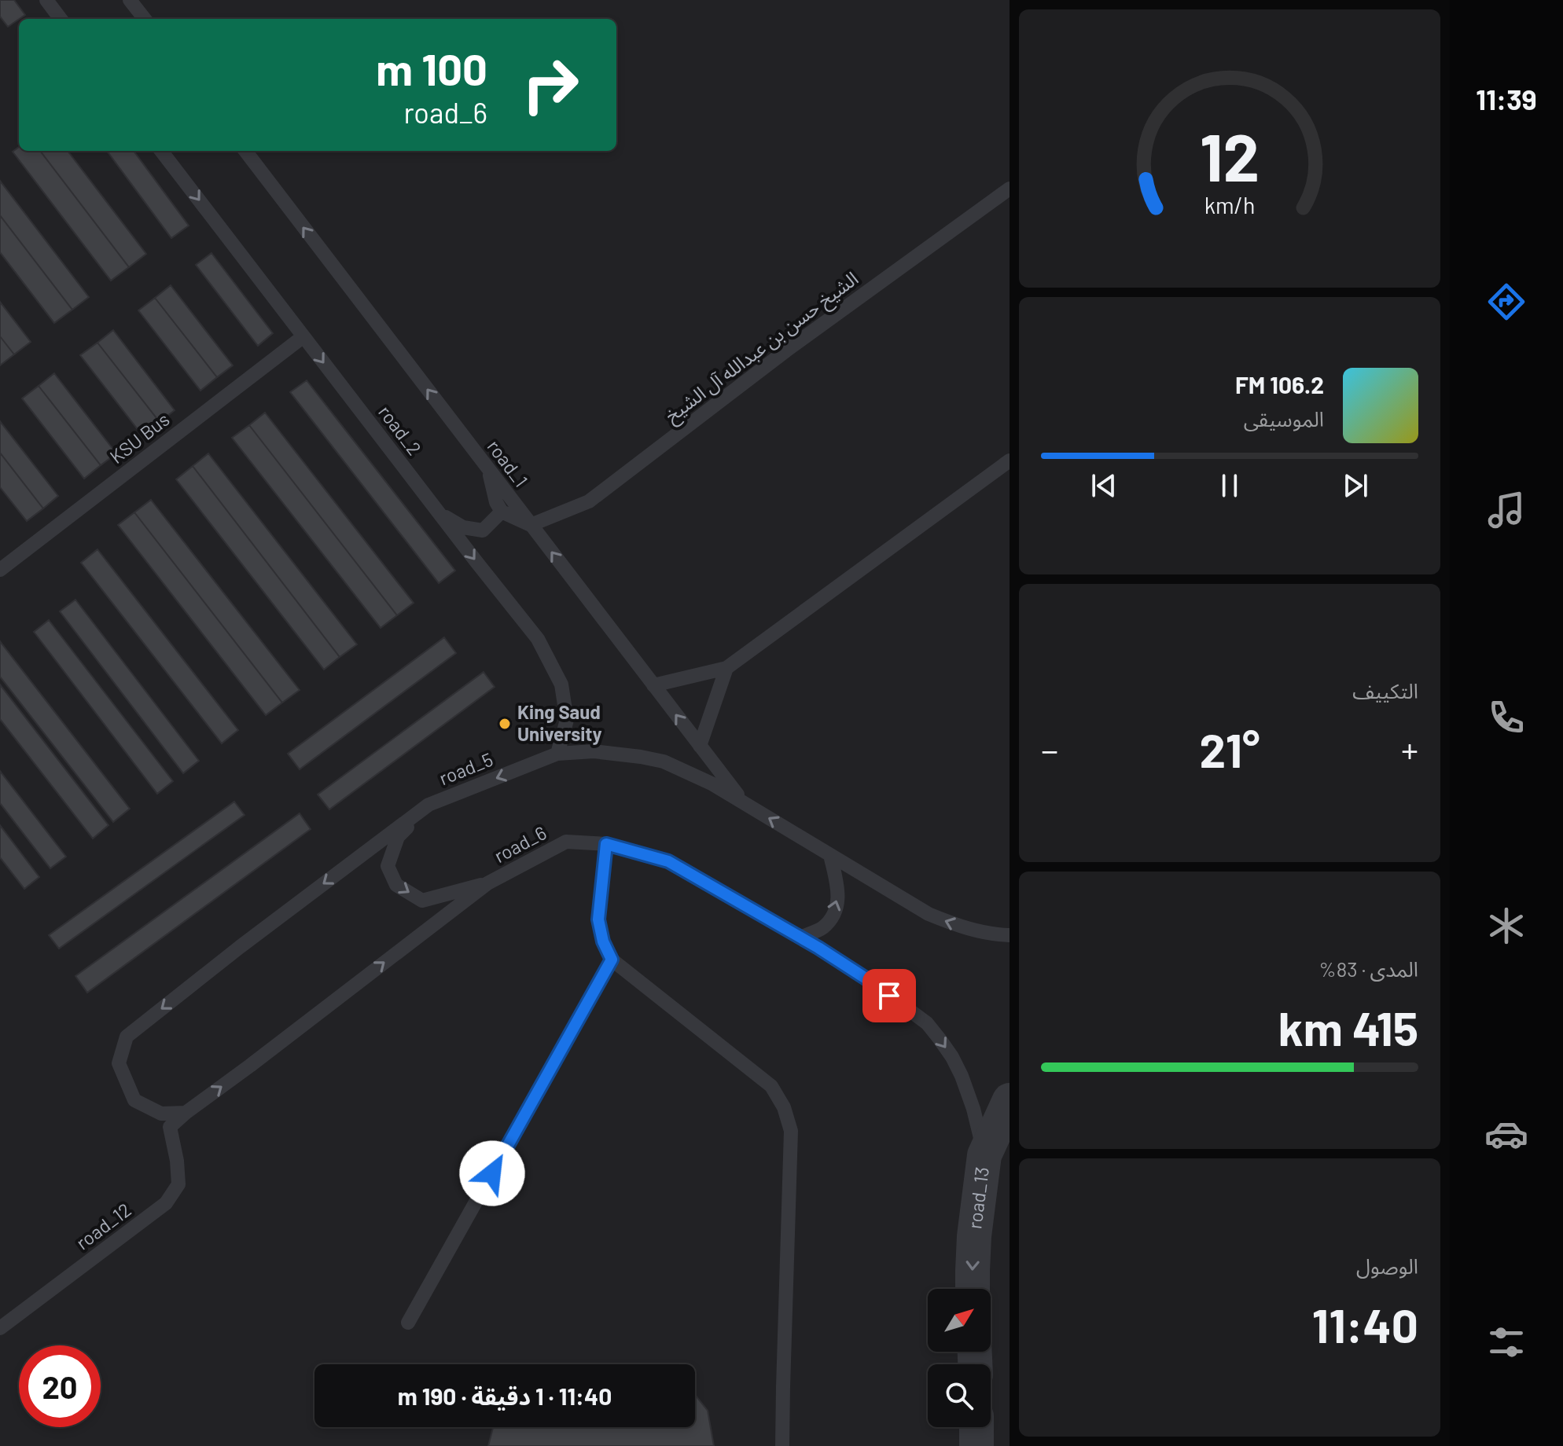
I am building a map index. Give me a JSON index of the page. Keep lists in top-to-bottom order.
{
  "streets": {
    "street": ["road_13"],
    "lane": [
      "الشيخ حسن بن عبدالله آل الشيخ",
      "road_2",
      "KSU Bus",
      "road_1",
      "road_5",
      "road_6",
      "road_12"
    ]
  },
  "crossings": [
    ["الشيخ حسن بن عبدالله آل الشيخ", "road_1"],
    ["road_2", "KSU Bus"],
    ["road_2", "road_5"],
    ["road_1", "road_5"],
    ["road_5", "road_6"],
    ["road_6", "road_13"],
    ["road_6", "road_12"]
  ],
  "one_way": ["road_2", "road_1", "road_13"],
  "places": ["King Saud University"],
  "north": "top right",
  "page": {
    "tabs": "11:39",
    "turn": ["100 m", "road_6"],
    "song": ["106.2 FM", "الموسيقى"],
    "tile": [
      "التكييف",
      ["المدى · 83%", "415 km"],
      ["الوصول", "11:40"]
    ],
    "heat": ["−", "21°", "+"],
    "limit": "20",
    "trip": "11:40 · 1 دقيقة · 190 m",
    "gauge": ["12", "km/h"]
  }
}
